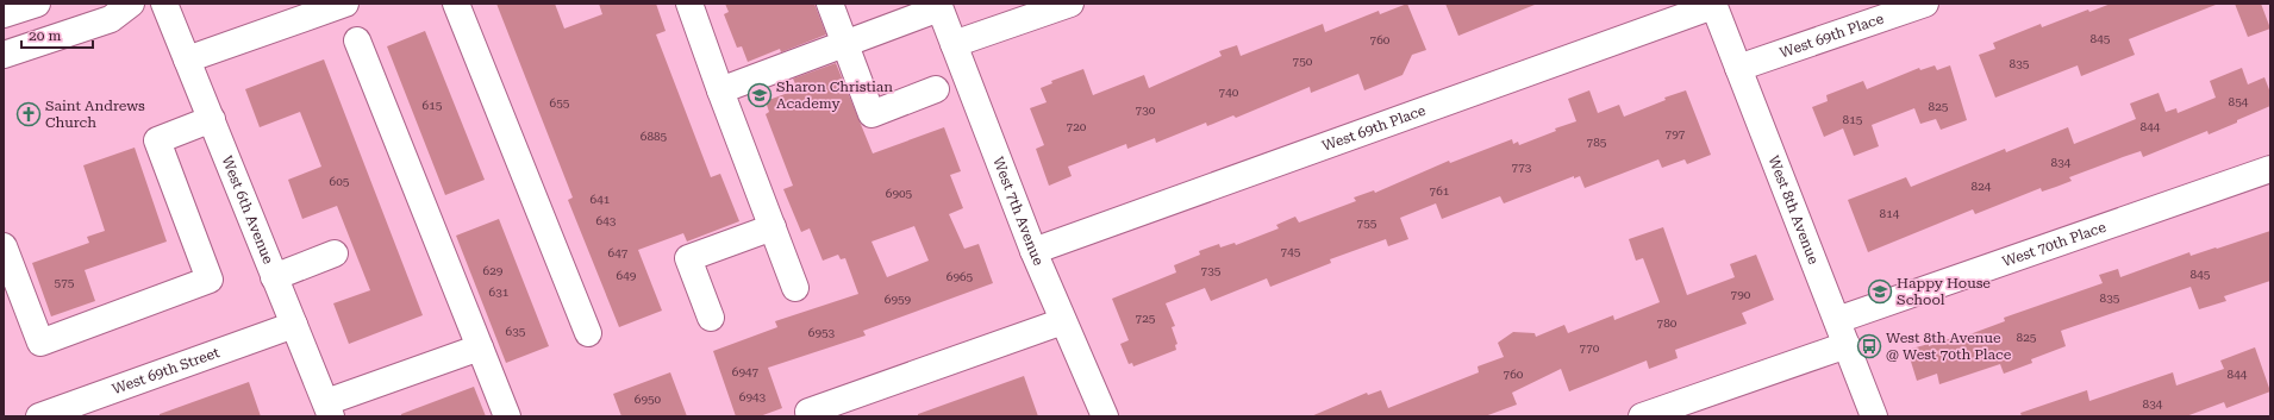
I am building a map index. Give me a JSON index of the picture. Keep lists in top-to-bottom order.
{
  "streets": {
    "street": [
      "West 69th Place",
      "West 8th Avenue",
      "West 6th Avenue",
      "West 7th Avenue",
      "West 70th Place",
      "West 69th Street"
    ]
  },
  "crossings": [
    ["West 69th Place", "West 8th Avenue"],
    ["West 69th Place", "West 7th Avenue"],
    ["West 8th Avenue", "West 70th Place"],
    ["West 6th Avenue", "West 69th Street"]
  ],
  "places": {
    "school or university": ["Sharon Christian Academy", "Happy House School"],
    "church": ["Saint Andrews Church"],
    "bus stop": ["West 8th Avenue @ West 70th Place"]
  },
  "house_numbers": [
    "845",
    "760",
    "750",
    "835",
    "740",
    "854",
    "655",
    "615",
    "825",
    "730",
    "815",
    "720",
    "844",
    "797",
    "6885",
    "785",
    "834",
    "773",
    "605",
    "824",
    "761",
    "6905",
    "641",
    "814",
    "643",
    "755",
    "745",
    "647",
    "629",
    "735",
    "845",
    "649",
    "6965",
    "575",
    "631",
    "790",
    "835",
    "6959",
    "725",
    "780",
    "635",
    "6953",
    "825",
    "770",
    "6947",
    "760",
    "844",
    "6943",
    "6950",
    "834"
  ],
  "scale_bar": "20 m"
}
